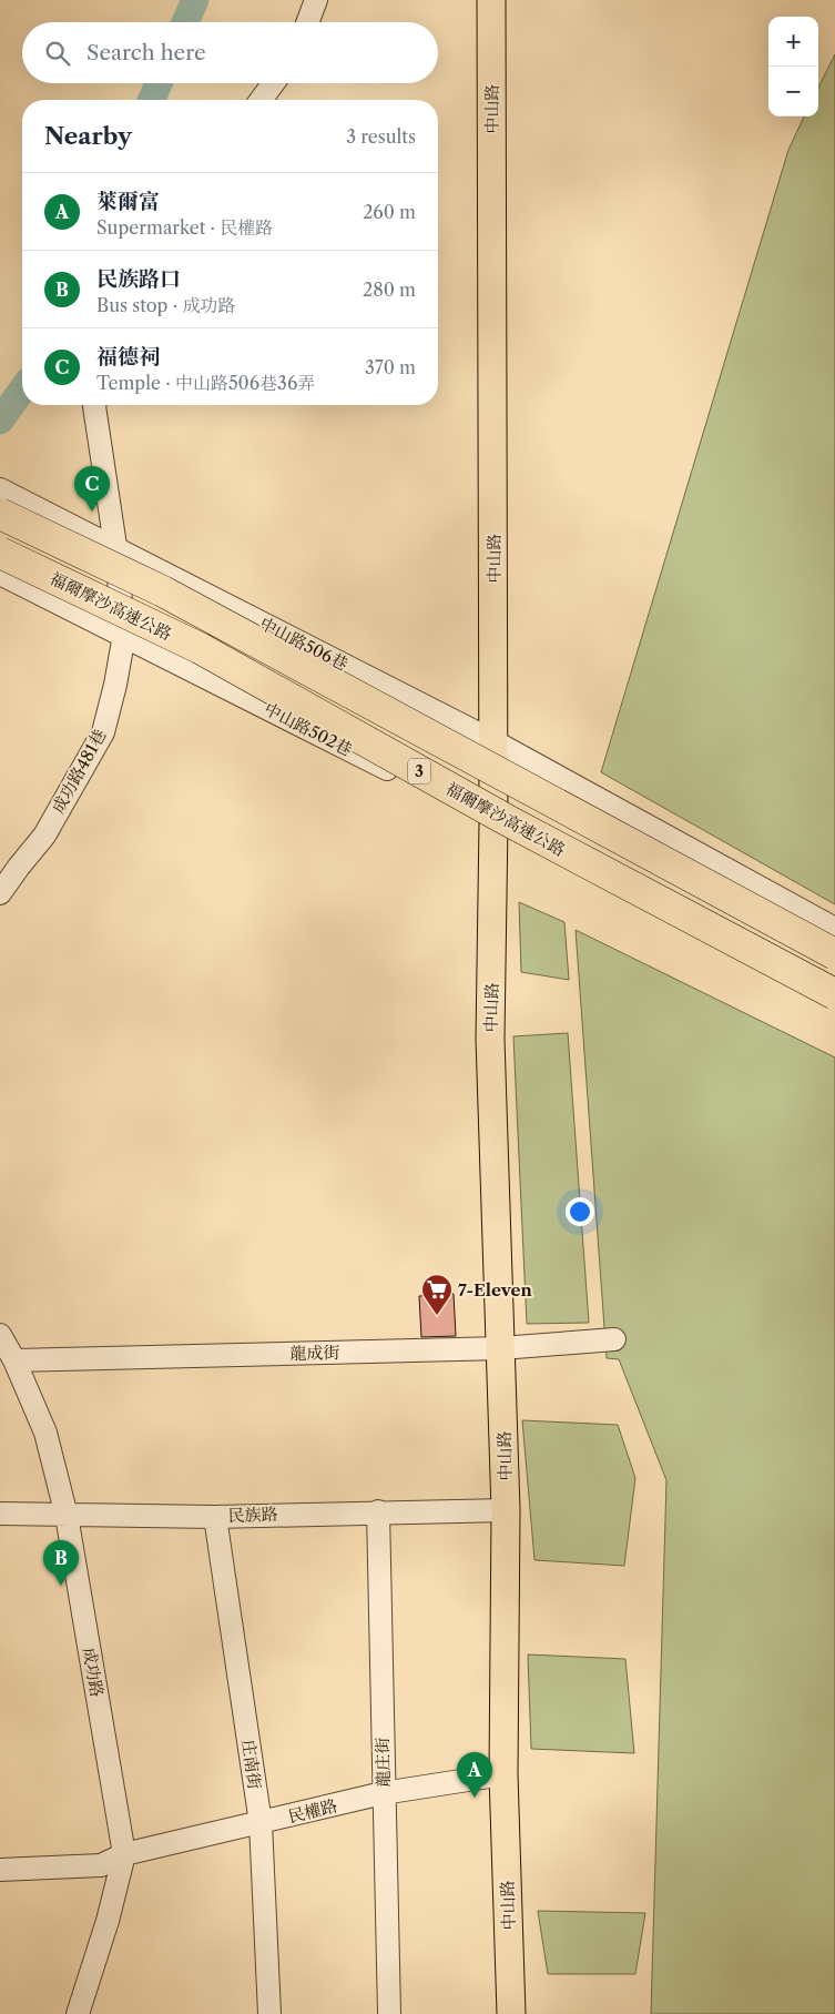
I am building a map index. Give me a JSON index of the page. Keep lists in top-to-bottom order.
{
  "streets": {
    "highway": ["福爾摩沙高速公路", "3"],
    "main road": ["中山路"],
    "street": [
      "中山路506巷",
      "中山路502巷",
      "成功路481巷",
      "龍成街",
      "民族路",
      "成功路",
      "龍庄街",
      "庄南街",
      "民權路"
    ]
  },
  "crossings": [
    ["中山路", "中山路506巷"],
    ["中山路", "中山路502巷"],
    ["中山路", "龍成街"],
    ["中山路", "民族路"],
    ["中山路", "民權路"],
    ["中山路506巷", "成功路481巷"],
    ["中山路502巷", "成功路481巷"],
    ["龍成街", "成功路"],
    ["民族路", "成功路"],
    ["民族路", "龍庄街"],
    ["民族路", "庄南街"],
    ["成功路", "民權路"],
    ["龍庄街", "民權路"],
    ["庄南街", "民權路"]
  ],
  "places": {
    "supermarket": ["7-Eleven"]
  },
  "page": {
    "map_buttons": ["+", "−"],
    "search": "Search here",
    "heading": ["Nearby", "3 results"],
    "list": [
      {
        "mark": "A",
        "name": "萊爾富",
        "note": "Supermarket · 民權路",
        "value": "260 m"
      },
      {
        "mark": "B",
        "name": "民族路口",
        "note": "Bus stop · 成功路",
        "value": "280 m"
      },
      {
        "mark": "C",
        "name": "福德祠",
        "note": "Temple · 中山路506巷36弄",
        "value": "370 m"
      }
    ],
    "pins": ["C", "B", "A"]
  }
}
